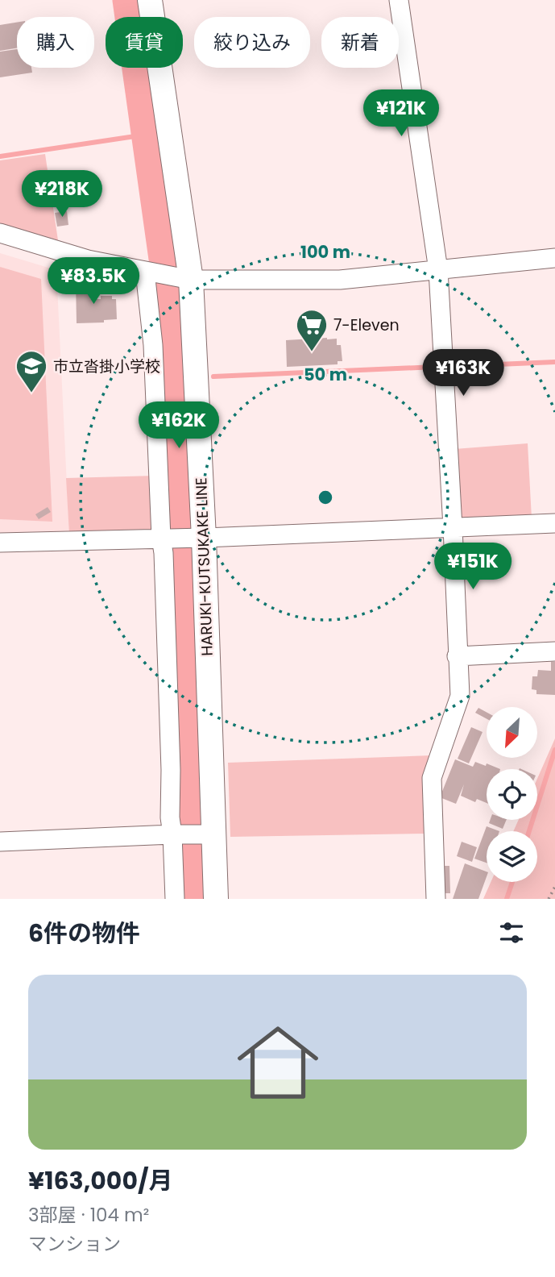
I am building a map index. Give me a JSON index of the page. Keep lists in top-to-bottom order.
{
  "streets": {
    "main road": ["HARUKI-KUTSUKAKE LINE"]
  },
  "places": {
    "supermarket": ["7-Eleven"],
    "school or university": ["市立沓掛小学校"]
  },
  "north": "bottom left",
  "page": {
    "chip": [
      "購入",
      "賃貸",
      "絞り込み",
      "新着"
    ],
    "price": [
      "¥121K",
      "¥218K",
      "¥83.5K",
      "¥163K",
      "¥162K",
      "¥151K"
    ],
    "heading": "6件の物件",
    "list": [
      {
        "name": "¥163,000/月",
        "note": "3部屋 · 104 m² · マンション"
      }
    ]
  },
  "rings": ["100 m", "50 m"]
}
